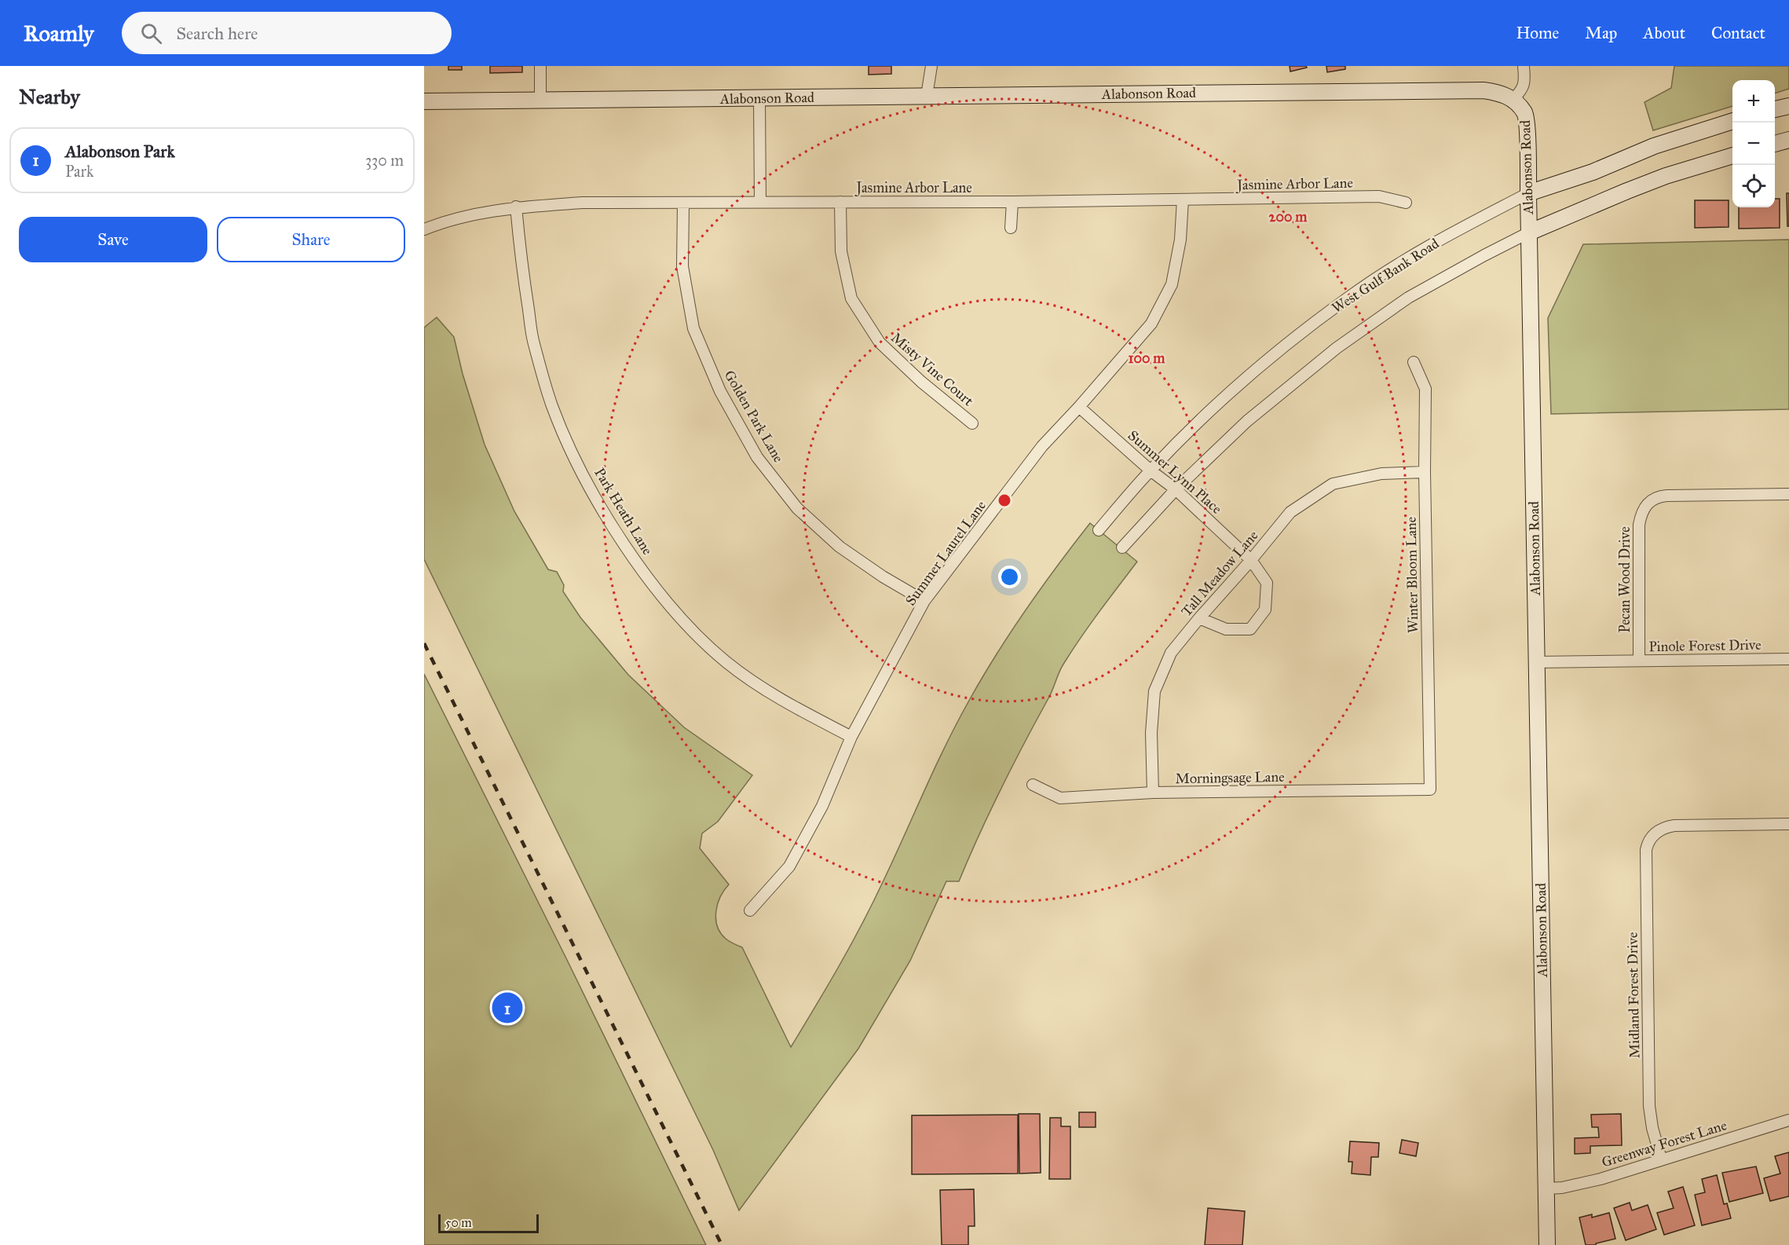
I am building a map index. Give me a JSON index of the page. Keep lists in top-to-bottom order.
{
  "streets": {
    "street": [
      "Alabonson Road",
      "Jasmine Arbor Lane",
      "West Gulf Bank Road",
      "Misty Vine Court",
      "Golden Park Lane",
      "Summer Lynn Place",
      "Park Heath Lane",
      "Summer Laurel Lane",
      "Tall Meadow Lane",
      "Winter Bloom Lane",
      "Pecan Wood Drive",
      "Pinole Forest Drive",
      "Morningsage Lane",
      "Midland Forest Drive",
      "Greenway Forest Lane"
    ]
  },
  "crossings": [
    ["Alabonson Road", "West Gulf Bank Road"],
    ["Alabonson Road", "Pinole Forest Drive"],
    ["Alabonson Road", "Greenway Forest Lane"],
    ["Jasmine Arbor Lane", "Misty Vine Court"],
    ["Jasmine Arbor Lane", "Golden Park Lane"],
    ["Jasmine Arbor Lane", "Park Heath Lane"],
    ["Jasmine Arbor Lane", "Summer Laurel Lane"],
    ["West Gulf Bank Road", "Summer Lynn Place"],
    ["Golden Park Lane", "Summer Laurel Lane"],
    ["Summer Lynn Place", "Summer Laurel Lane"],
    ["Summer Lynn Place", "Tall Meadow Lane"],
    ["Park Heath Lane", "Summer Laurel Lane"],
    ["Tall Meadow Lane", "Winter Bloom Lane"],
    ["Tall Meadow Lane", "Morningsage Lane"],
    ["Winter Bloom Lane", "Morningsage Lane"],
    ["Pecan Wood Drive", "Pinole Forest Drive"],
    ["Midland Forest Drive", "Greenway Forest Lane"]
  ],
  "scale_bar": "50 m",
  "page": {
    "header": "Roamly",
    "search": "Search here",
    "nav": [
      "Home",
      "Map",
      "About",
      "Contact"
    ],
    "heading": "Nearby",
    "map_buttons": ["+", "−"],
    "list": [
      {
        "mark": "1",
        "name": "Alabonson Park",
        "note": "Park",
        "value": "330 m"
      }
    ],
    "buttons": ["Save", "Share"],
    "pins": "1",
    "scale": "50 m"
  },
  "rings": ["200 m", "100 m"]
}
